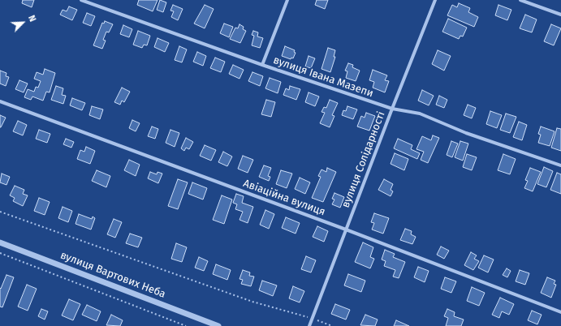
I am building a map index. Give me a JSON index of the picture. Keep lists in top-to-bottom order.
{
  "streets": {
    "street": [
      "вулиця Івана Мазепи",
      "вулиця Солідарності",
      "Авіаційна вулиця",
      "вулиця Вартових Неба"
    ]
  },
  "crossings": [
    ["вулиця Івана Мазепи", "вулиця Солідарності"],
    ["вулиця Солідарності", "Авіаційна вулиця"]
  ],
  "north": "top right"
}
